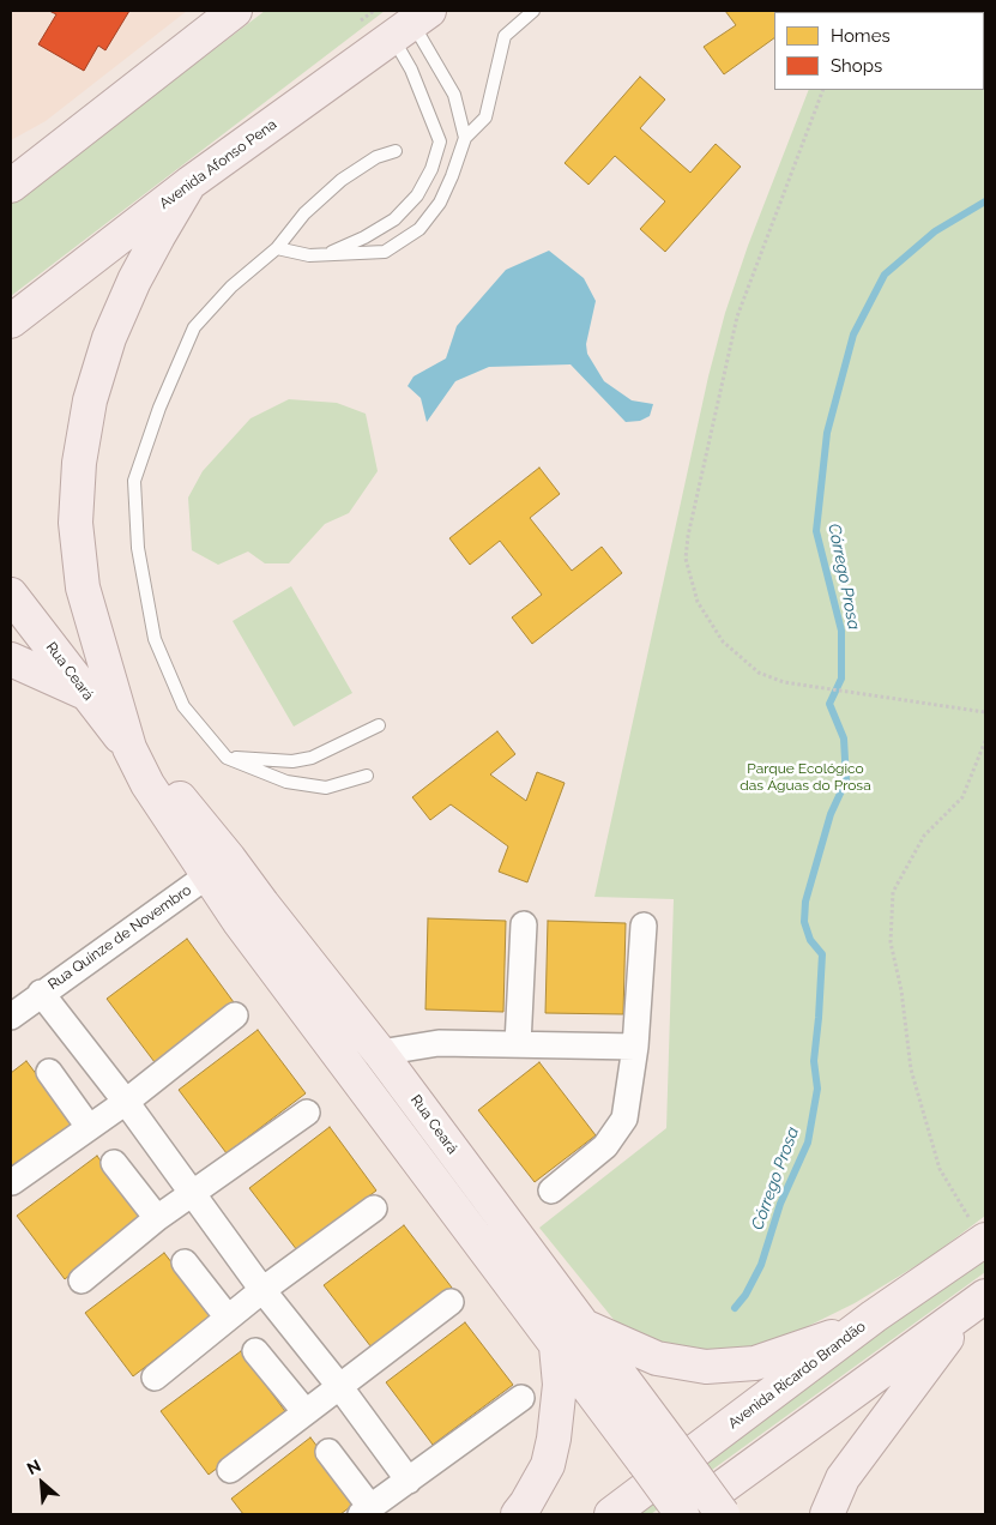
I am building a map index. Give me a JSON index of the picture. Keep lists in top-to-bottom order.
{
  "streets": {
    "main road": ["Avenida Afonso Pena", "Rua Ceará", "Avenida Ricardo Brandão"],
    "street": ["Rua Quinze de Novembro"]
  },
  "crossings": [
    ["Rua Ceará", "Rua Quinze de Novembro"]
  ],
  "water": ["Córrego Prosa"],
  "parks": ["Parque Ecológico das Águas do Prosa"],
  "legend": ["Homes", "Shops"],
  "north": "top left"
}
